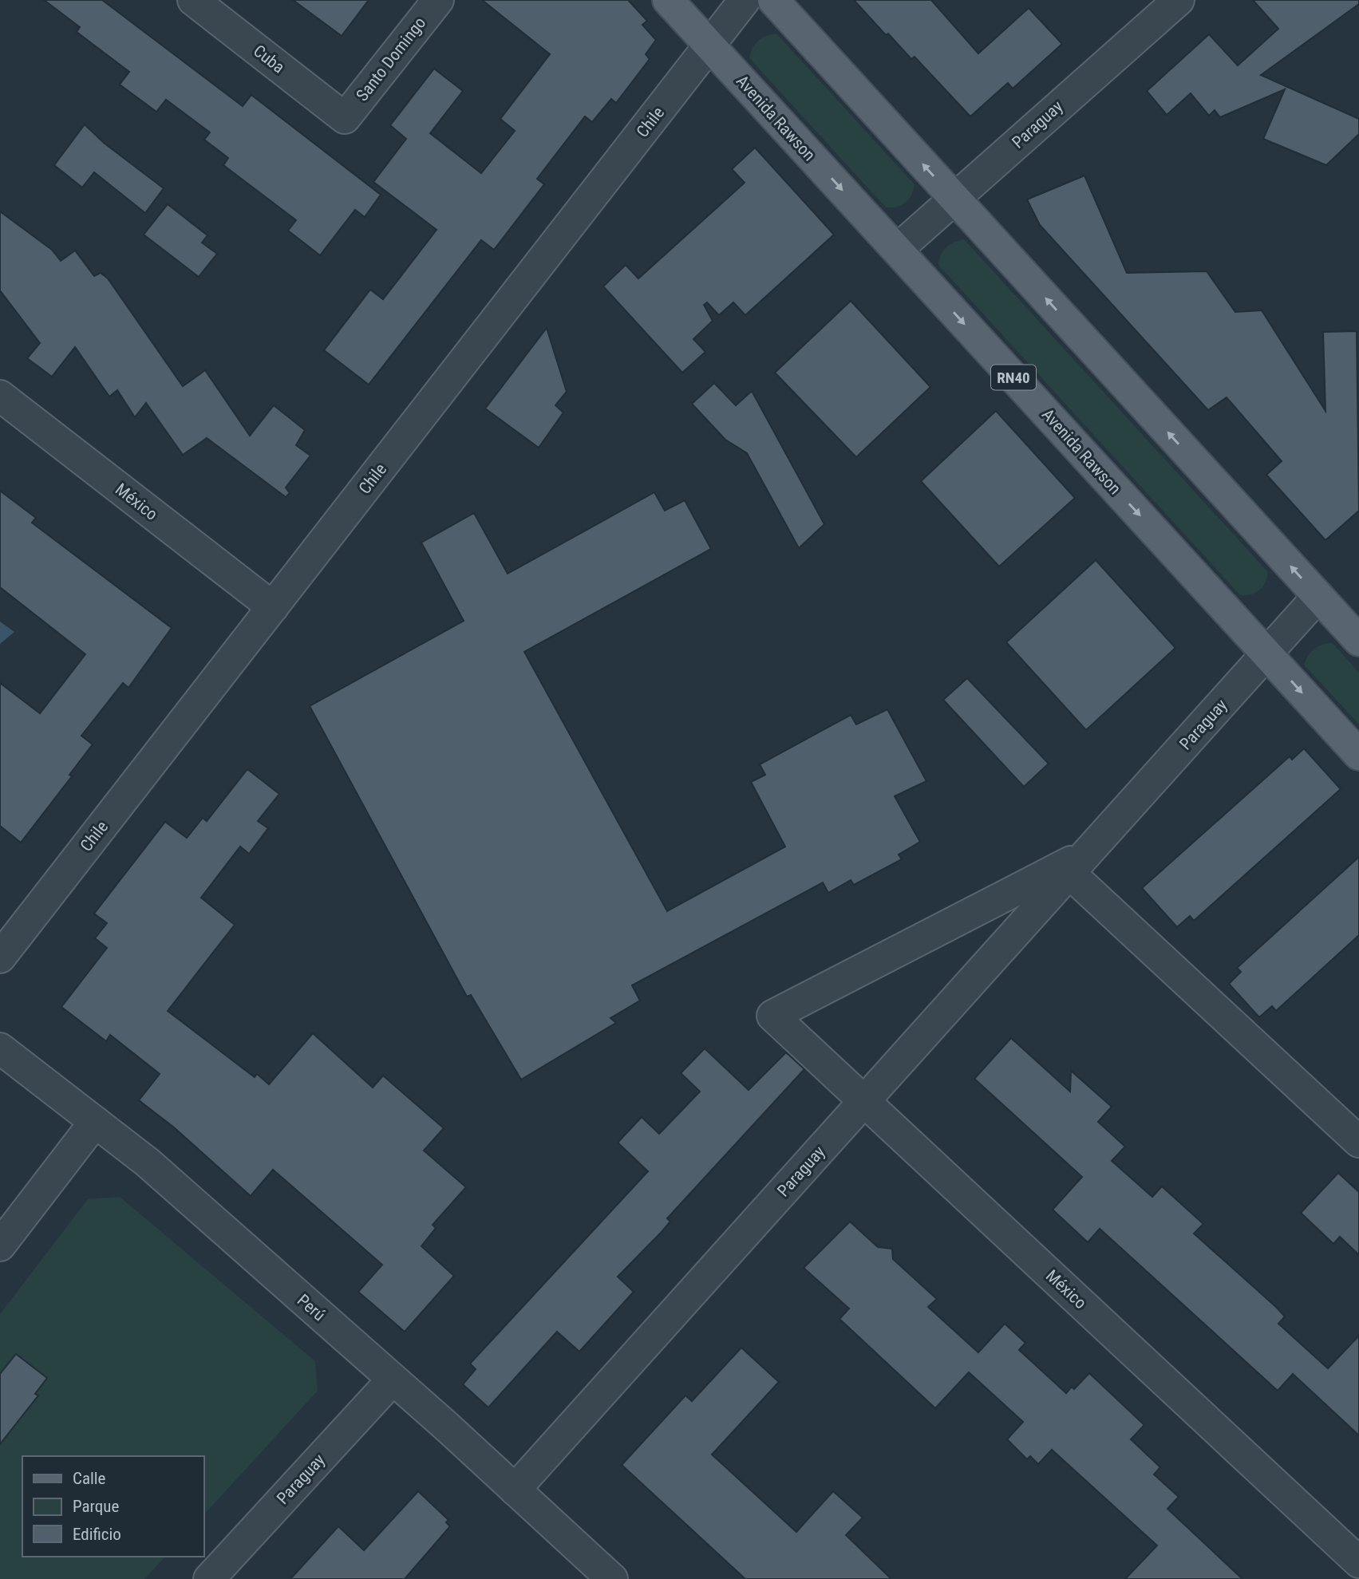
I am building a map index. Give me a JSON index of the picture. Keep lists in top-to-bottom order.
{
  "streets": {
    "main road": ["Avenida Rawson", "RN40"],
    "street": [
      "Cuba",
      "Santo Domingo",
      "Chile",
      "Paraguay",
      "México",
      "Perú"
    ]
  },
  "crossings": [
    ["Cuba", "Santo Domingo"],
    ["Avenida Rawson", "Chile"],
    ["Avenida Rawson", "Paraguay"],
    ["Chile", "México"],
    ["Paraguay", "México"],
    ["Paraguay", "Perú"]
  ],
  "legend": ["Calle", "Parque", "Edificio"]
}
